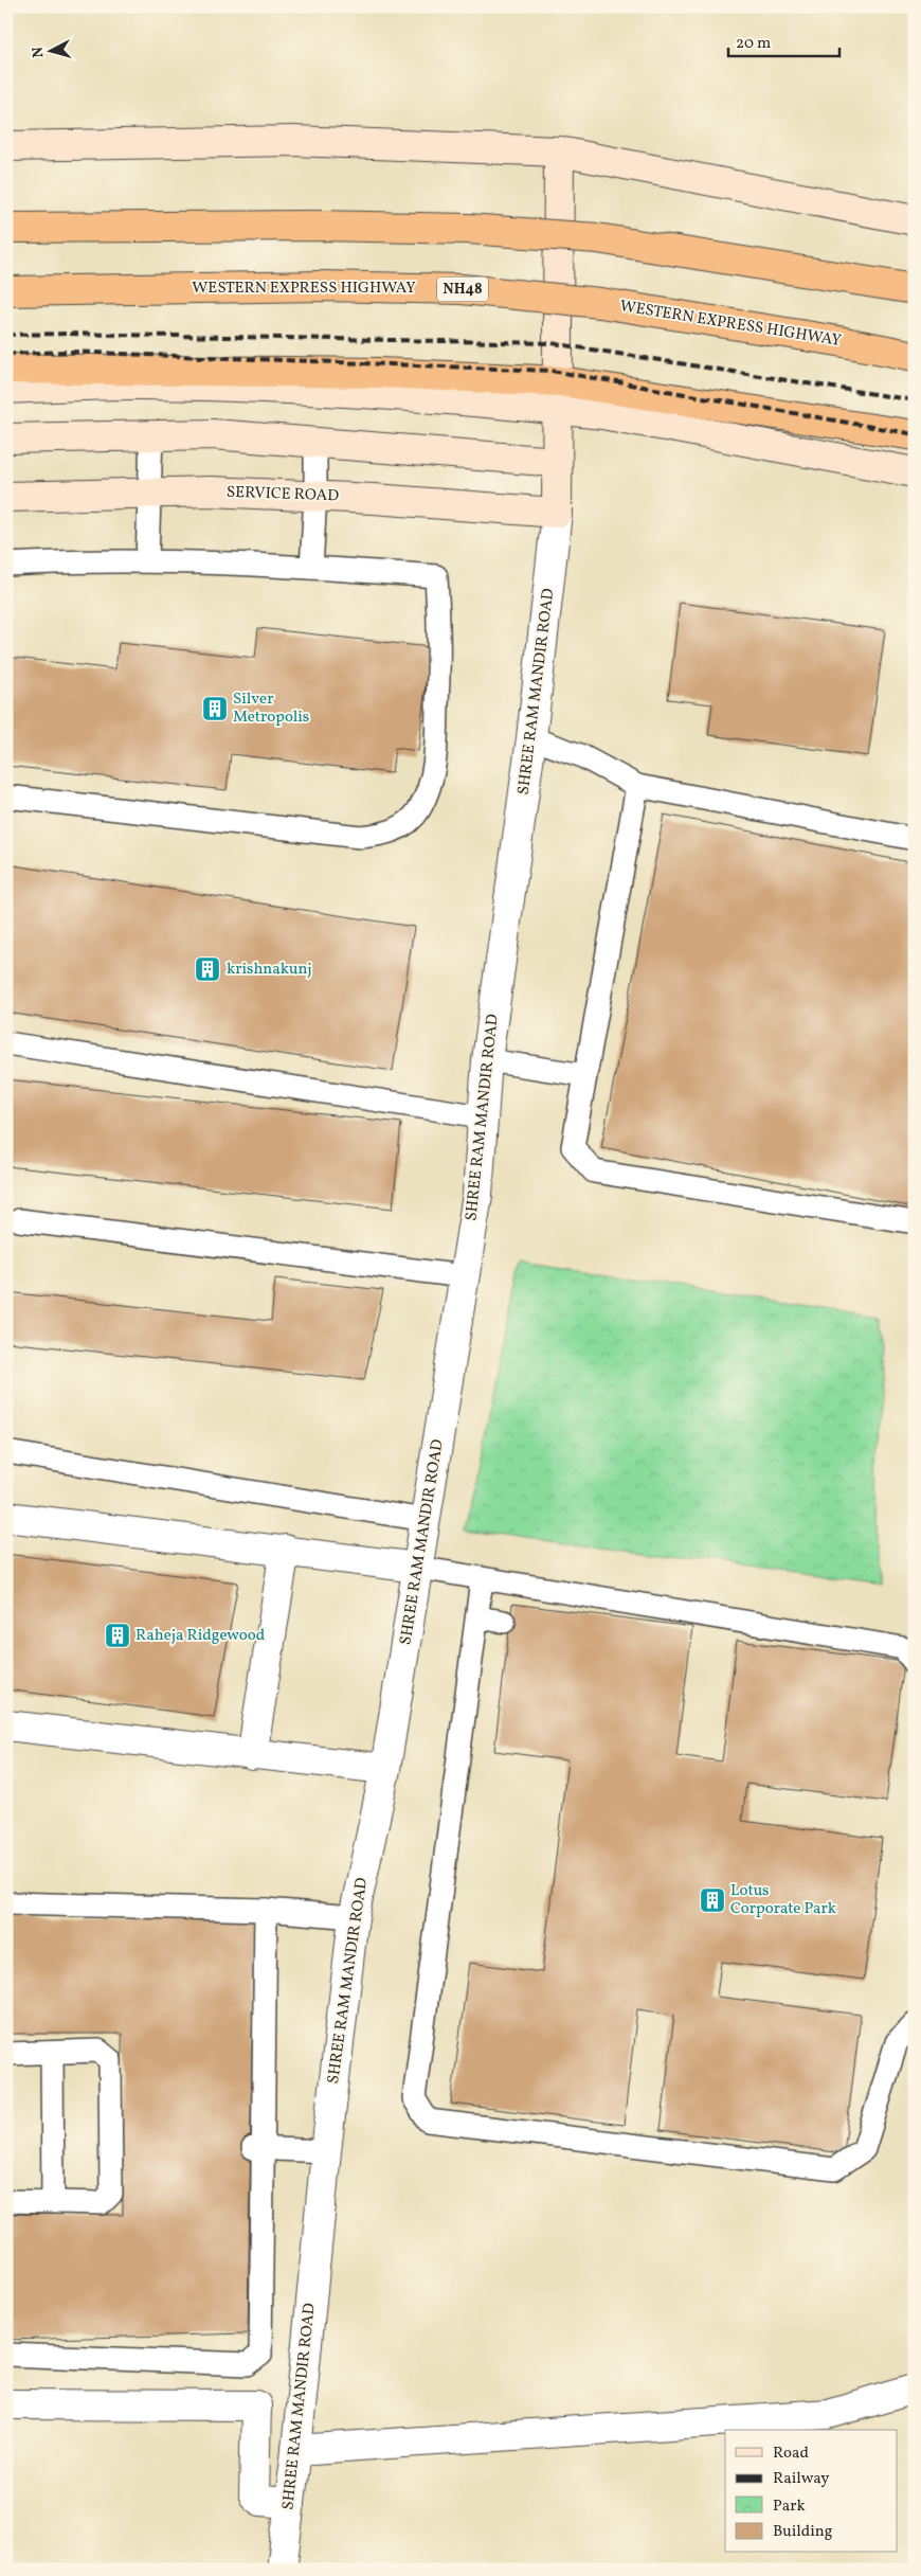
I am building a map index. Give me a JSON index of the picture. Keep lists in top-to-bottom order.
{
  "streets": {
    "highway": ["WESTERN EXPRESS HIGHWAY", "NH48"],
    "main road": ["SERVICE ROAD"],
    "street": ["SHREE RAM MANDIR ROAD"]
  },
  "crossings": [
    ["SERVICE ROAD", "SHREE RAM MANDIR ROAD"]
  ],
  "places": {
    "building": [
      "Silver Metropolis",
      "krishnakunj",
      "Raheja Ridgewood",
      "Lotus Corporate Park"
    ]
  },
  "legend": [
    "Road",
    "Railway",
    "Park",
    "Building"
  ],
  "scale_bar": "20 m",
  "north": "left"
}
